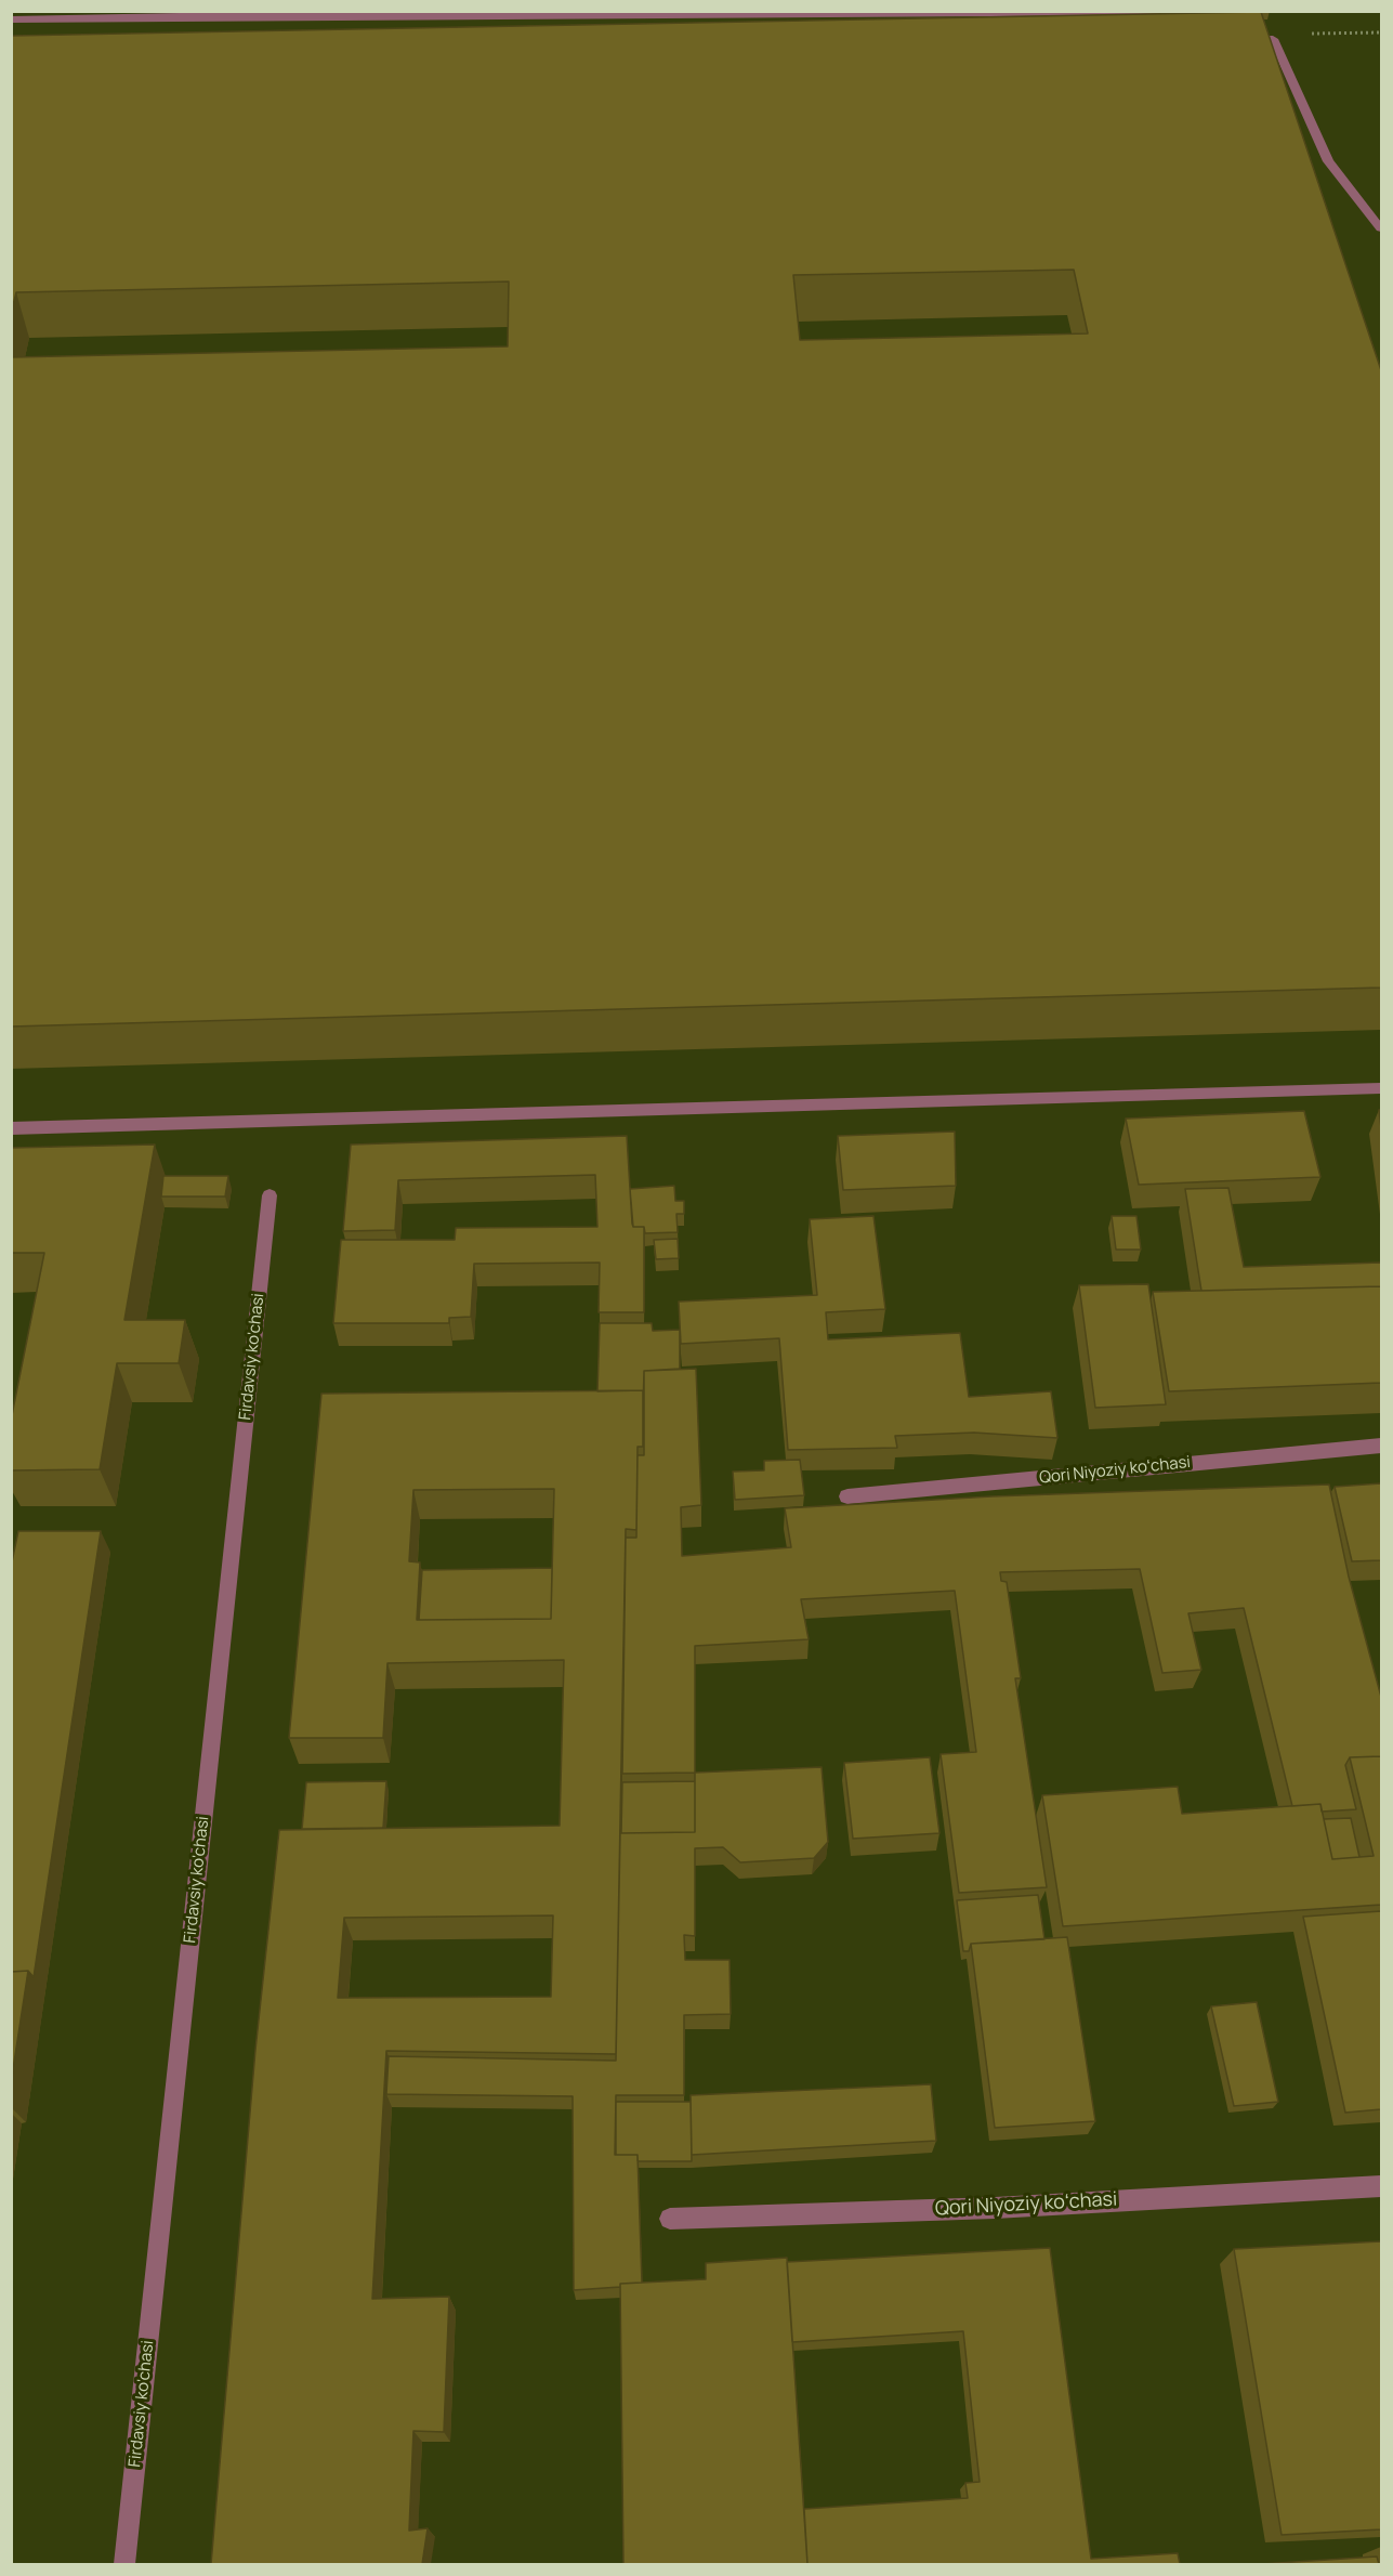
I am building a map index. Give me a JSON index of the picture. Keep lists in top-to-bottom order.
{
  "streets": {
    "street": ["Firdavsiy ko'chasi", "Qori Niyoziy koʻchasi"]
  }
}
